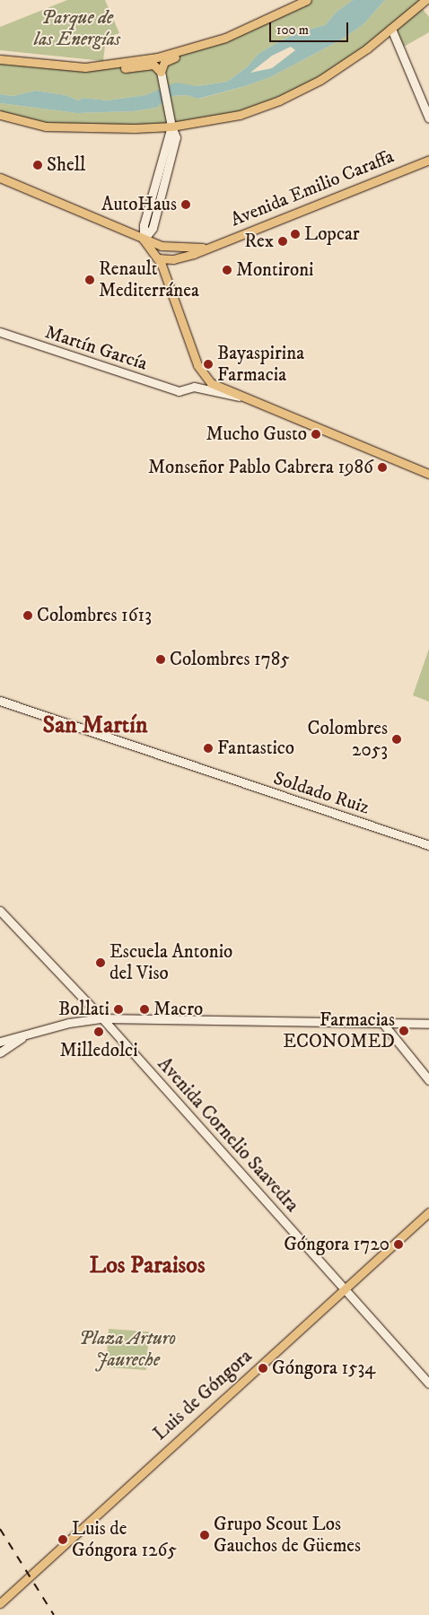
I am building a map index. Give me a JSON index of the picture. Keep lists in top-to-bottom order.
{
  "streets": {
    "main road": [
      "Avenida Emilio Caraffa",
      "Martín García",
      "Soldado Ruiz",
      "Avenida Cornelio Saavedra",
      "Luis de Góngora"
    ]
  },
  "crossings": [
    ["Avenida Cornelio Saavedra", "Luis de Góngora"]
  ],
  "districts": ["San Martín", "Los Paraisos"],
  "parks": ["Parque de las Energías", "Plaza Arturo Jaureche"],
  "places": [
    "Shell",
    "AutoHaus",
    "Lopcar",
    "Rex",
    "Montironi",
    "Renault Mediterránea",
    "Bayaspirina Farmacia",
    "Mucho Gusto",
    "Monseñor Pablo Cabrera 1986",
    "Colombres 1613",
    "Colombres 1785",
    "Colombres 2053",
    "Fantastico",
    "Escuela Antonio del Viso",
    "Bollati",
    "Macro",
    "Farmacias ECONOMED",
    "Milledolci",
    "Góngora 1720",
    "Góngora 1534",
    "Grupo Scout Los Gauchos de Güemes",
    "Luis de Góngora 1265"
  ],
  "scale_bar": "100 m"
}
